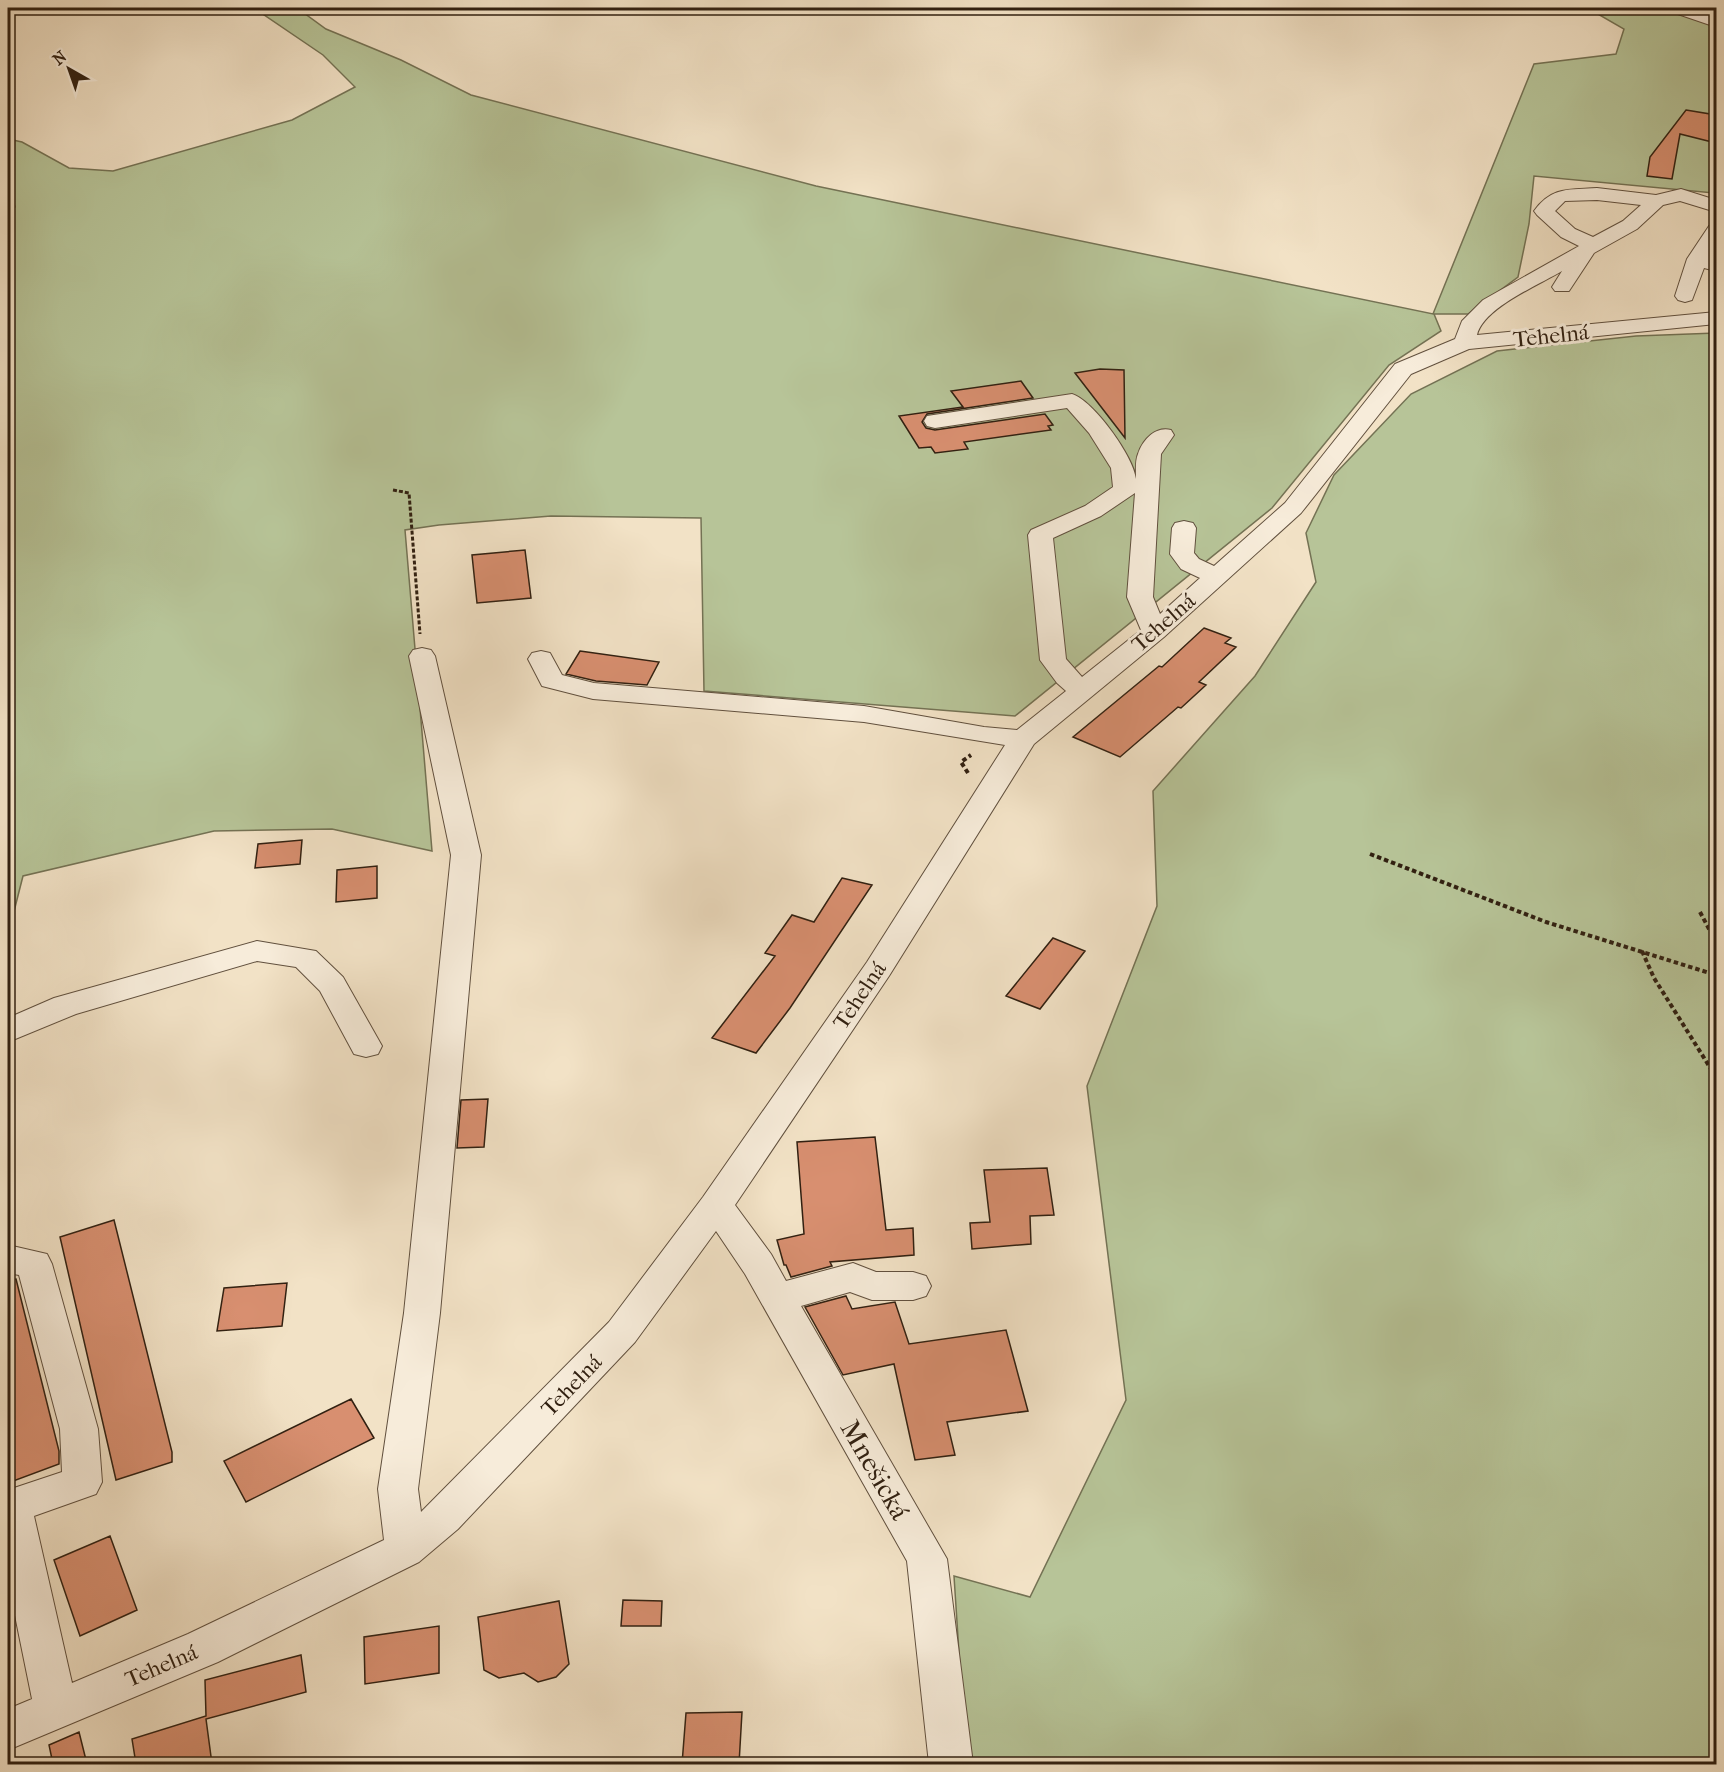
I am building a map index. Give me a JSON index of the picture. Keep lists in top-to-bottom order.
{
  "streets": {
    "street": ["Tehelná", "Mnešická"]
  },
  "crossings": [
    ["Tehelná", "Mnešická"]
  ],
  "north": "top left"
}
